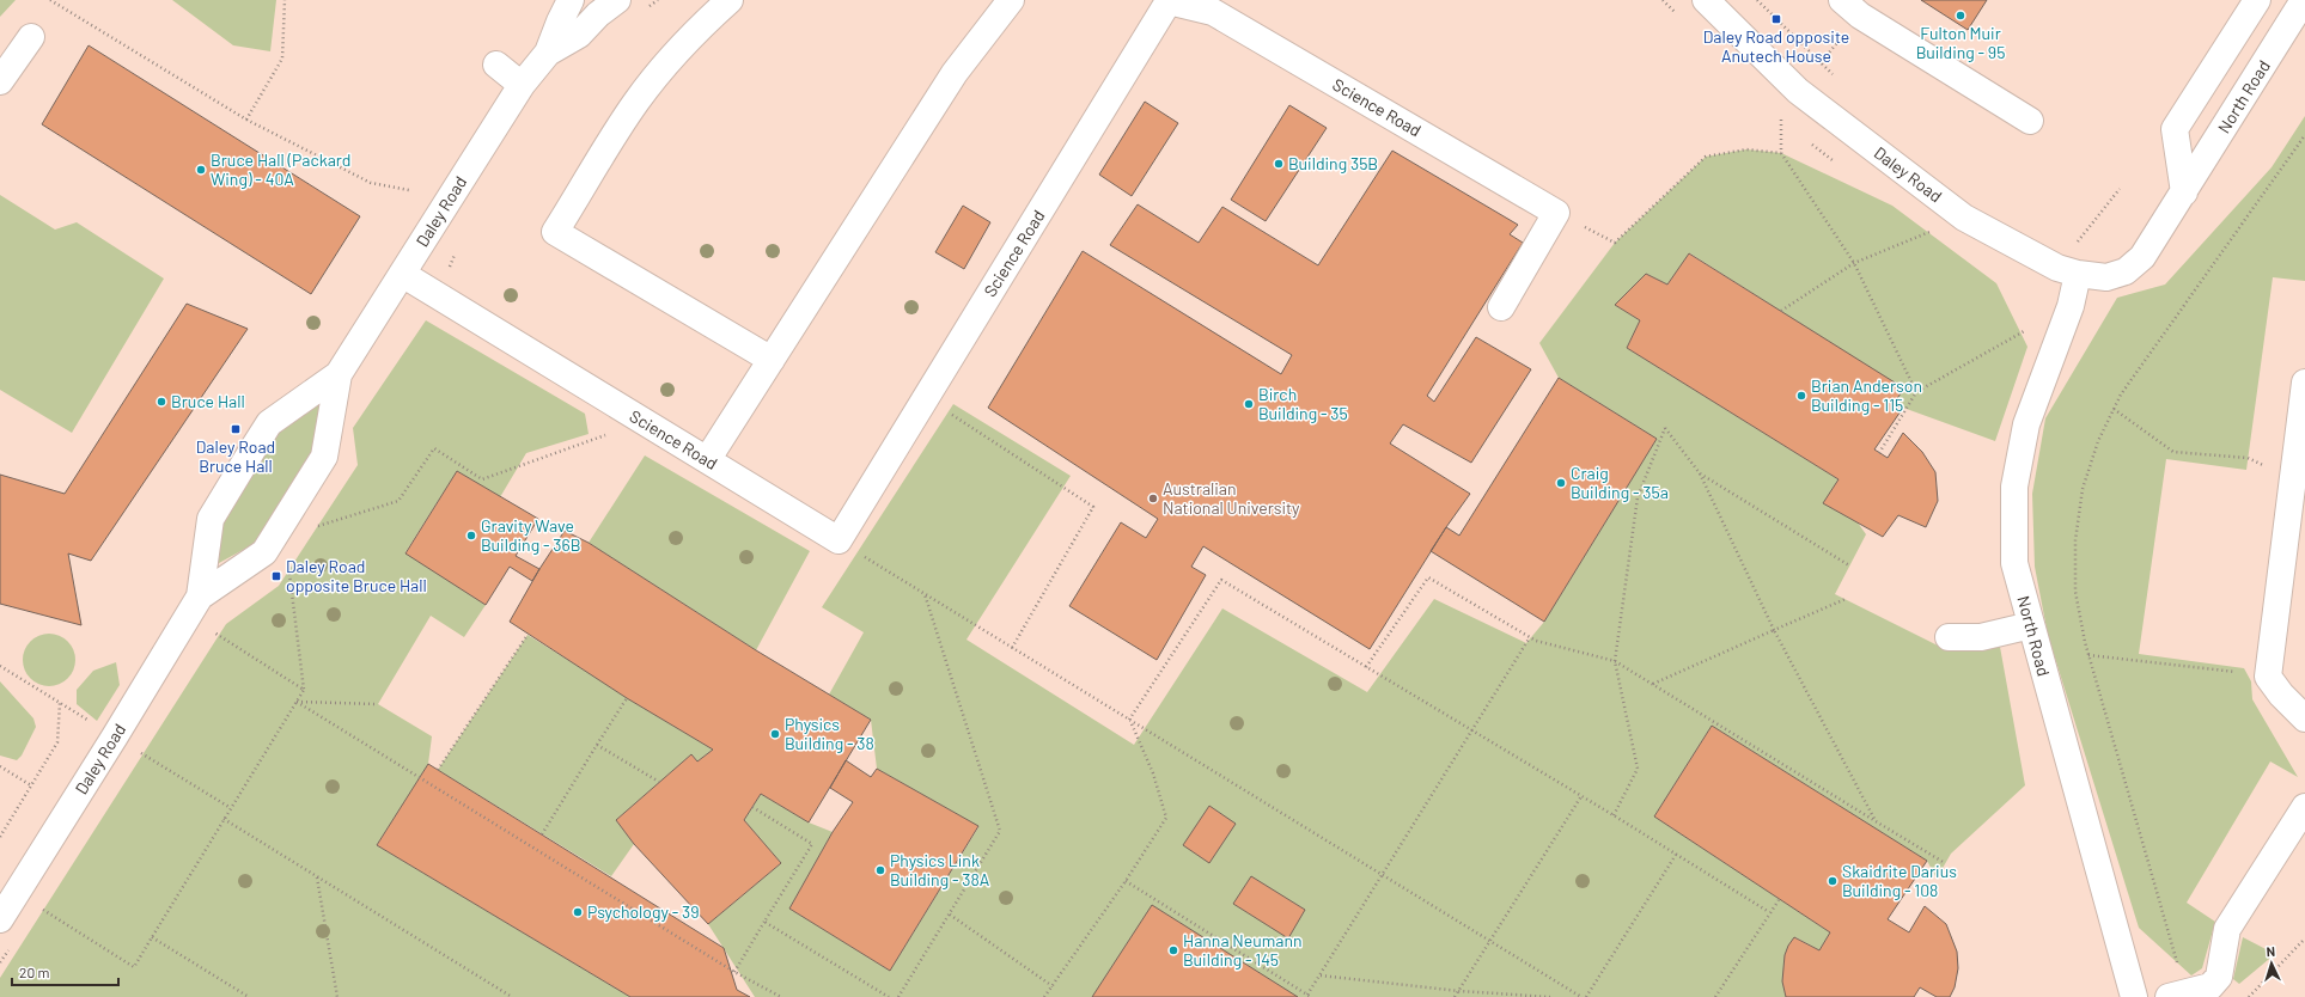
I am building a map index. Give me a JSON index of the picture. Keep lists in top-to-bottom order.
{
  "streets": {
    "street": ["North Road", "Science Road", "Daley Road"]
  },
  "crossings": [
    ["North Road", "Daley Road"],
    ["Science Road", "Daley Road"]
  ],
  "places": {
    "other": [
      "Fulton Muir Building - 95",
      "Building 35B",
      "Bruce Hall (Packard Wing) - 40A",
      "Brian Anderson Building - 115",
      "Bruce Hall",
      "Birch Building - 35",
      "Craig Building - 35a",
      "Australian National University",
      "Gravity Wave Building - 36B",
      "Physics Building - 38",
      "Physics Link Building - 38A",
      "Skaidrite Darius Building - 108",
      "Psychology - 39",
      "Hanna Neumann Building - 145"
    ],
    "transit": ["Daley Road opposite Anutech House", "Daley Road Bruce Hall", "Daley Road opposite Bruce Hall"]
  },
  "scale_bar": "20 m",
  "north": "top"
}
